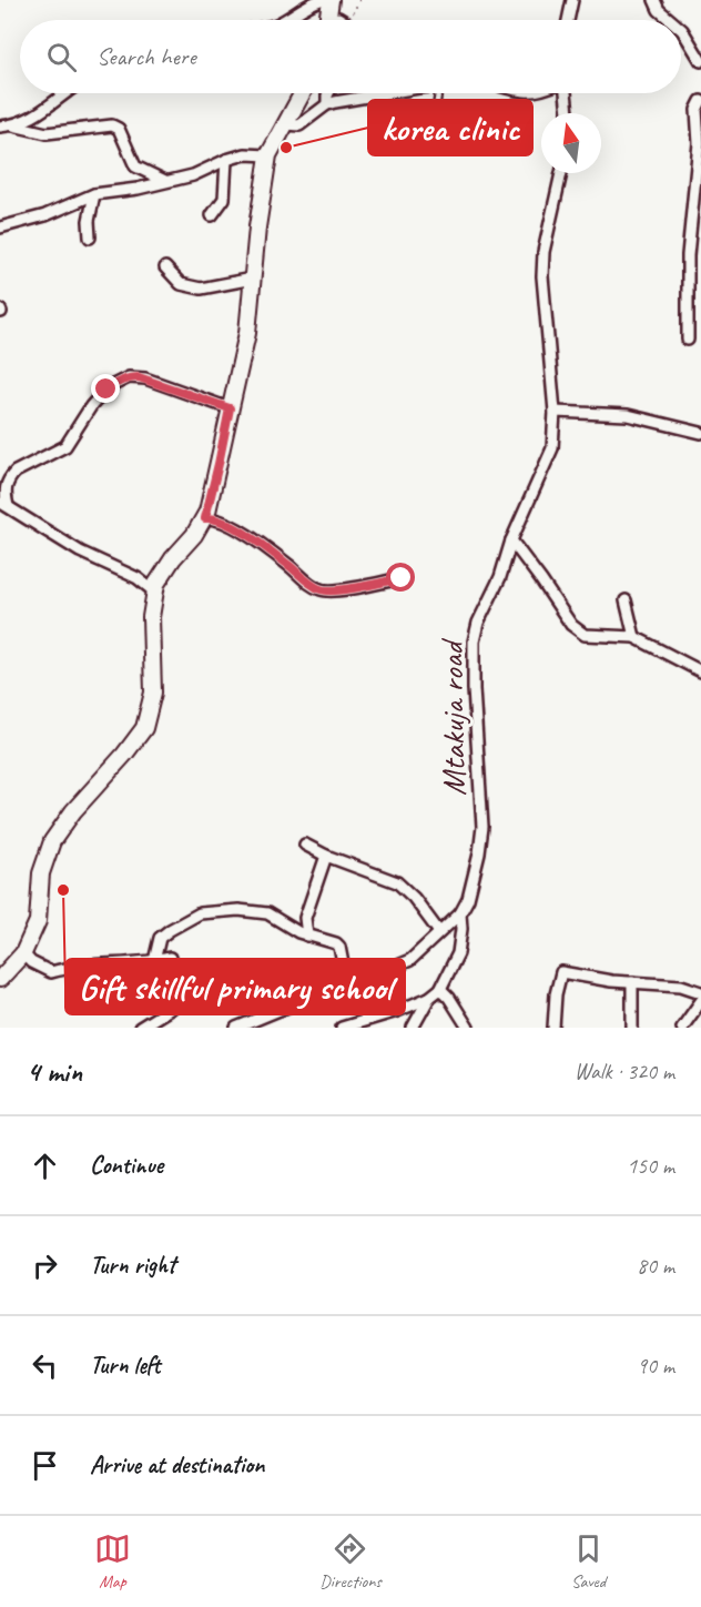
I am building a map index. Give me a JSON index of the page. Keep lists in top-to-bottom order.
{
  "streets": {
    "street": ["Mtakuja road"]
  },
  "places": ["korea clinic", "Gift skillful primary school"],
  "north": "top",
  "page": {
    "search": "Search here",
    "heading": ["4 min", "Walk · 320 m"],
    "list": [
      ["Continue", "150 m"],
      ["Turn right", "80 m"],
      ["Turn left", "90 m"],
      "Arrive at destination"
    ],
    "nav": ["Map", "Directions", "Saved"]
  }
}
